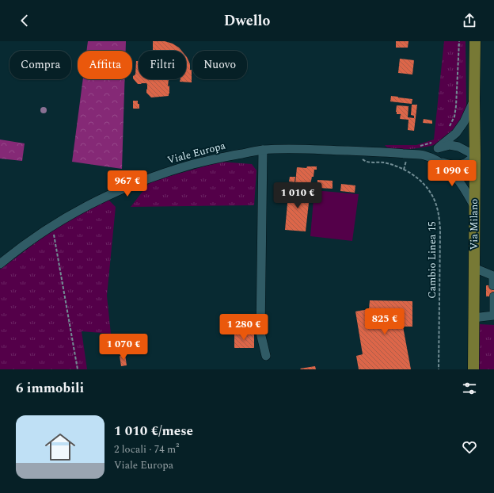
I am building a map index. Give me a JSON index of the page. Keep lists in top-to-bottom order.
{
  "streets": {
    "main road": ["Via Milano"],
    "street": ["Viale Europa"],
    "path": ["Cambio Linea 15"]
  },
  "crossings": [
    ["Viale Europa", "Via Milano"],
    ["Viale Europa", "Cambio Linea 15"]
  ],
  "page": {
    "header": "Dwello",
    "chip": [
      "Compra",
      "Affitta",
      "Filtri",
      "Nuovo"
    ],
    "price": [
      "1 090 €",
      "967 €",
      "1 010 €",
      "825 €",
      "1 280 €",
      "1 070 €"
    ],
    "heading": "6 immobili",
    "list": [
      {
        "name": "1 010 €/mese",
        "note": "2 locali · 74 m² · Viale Europa"
      }
    ]
  }
}
